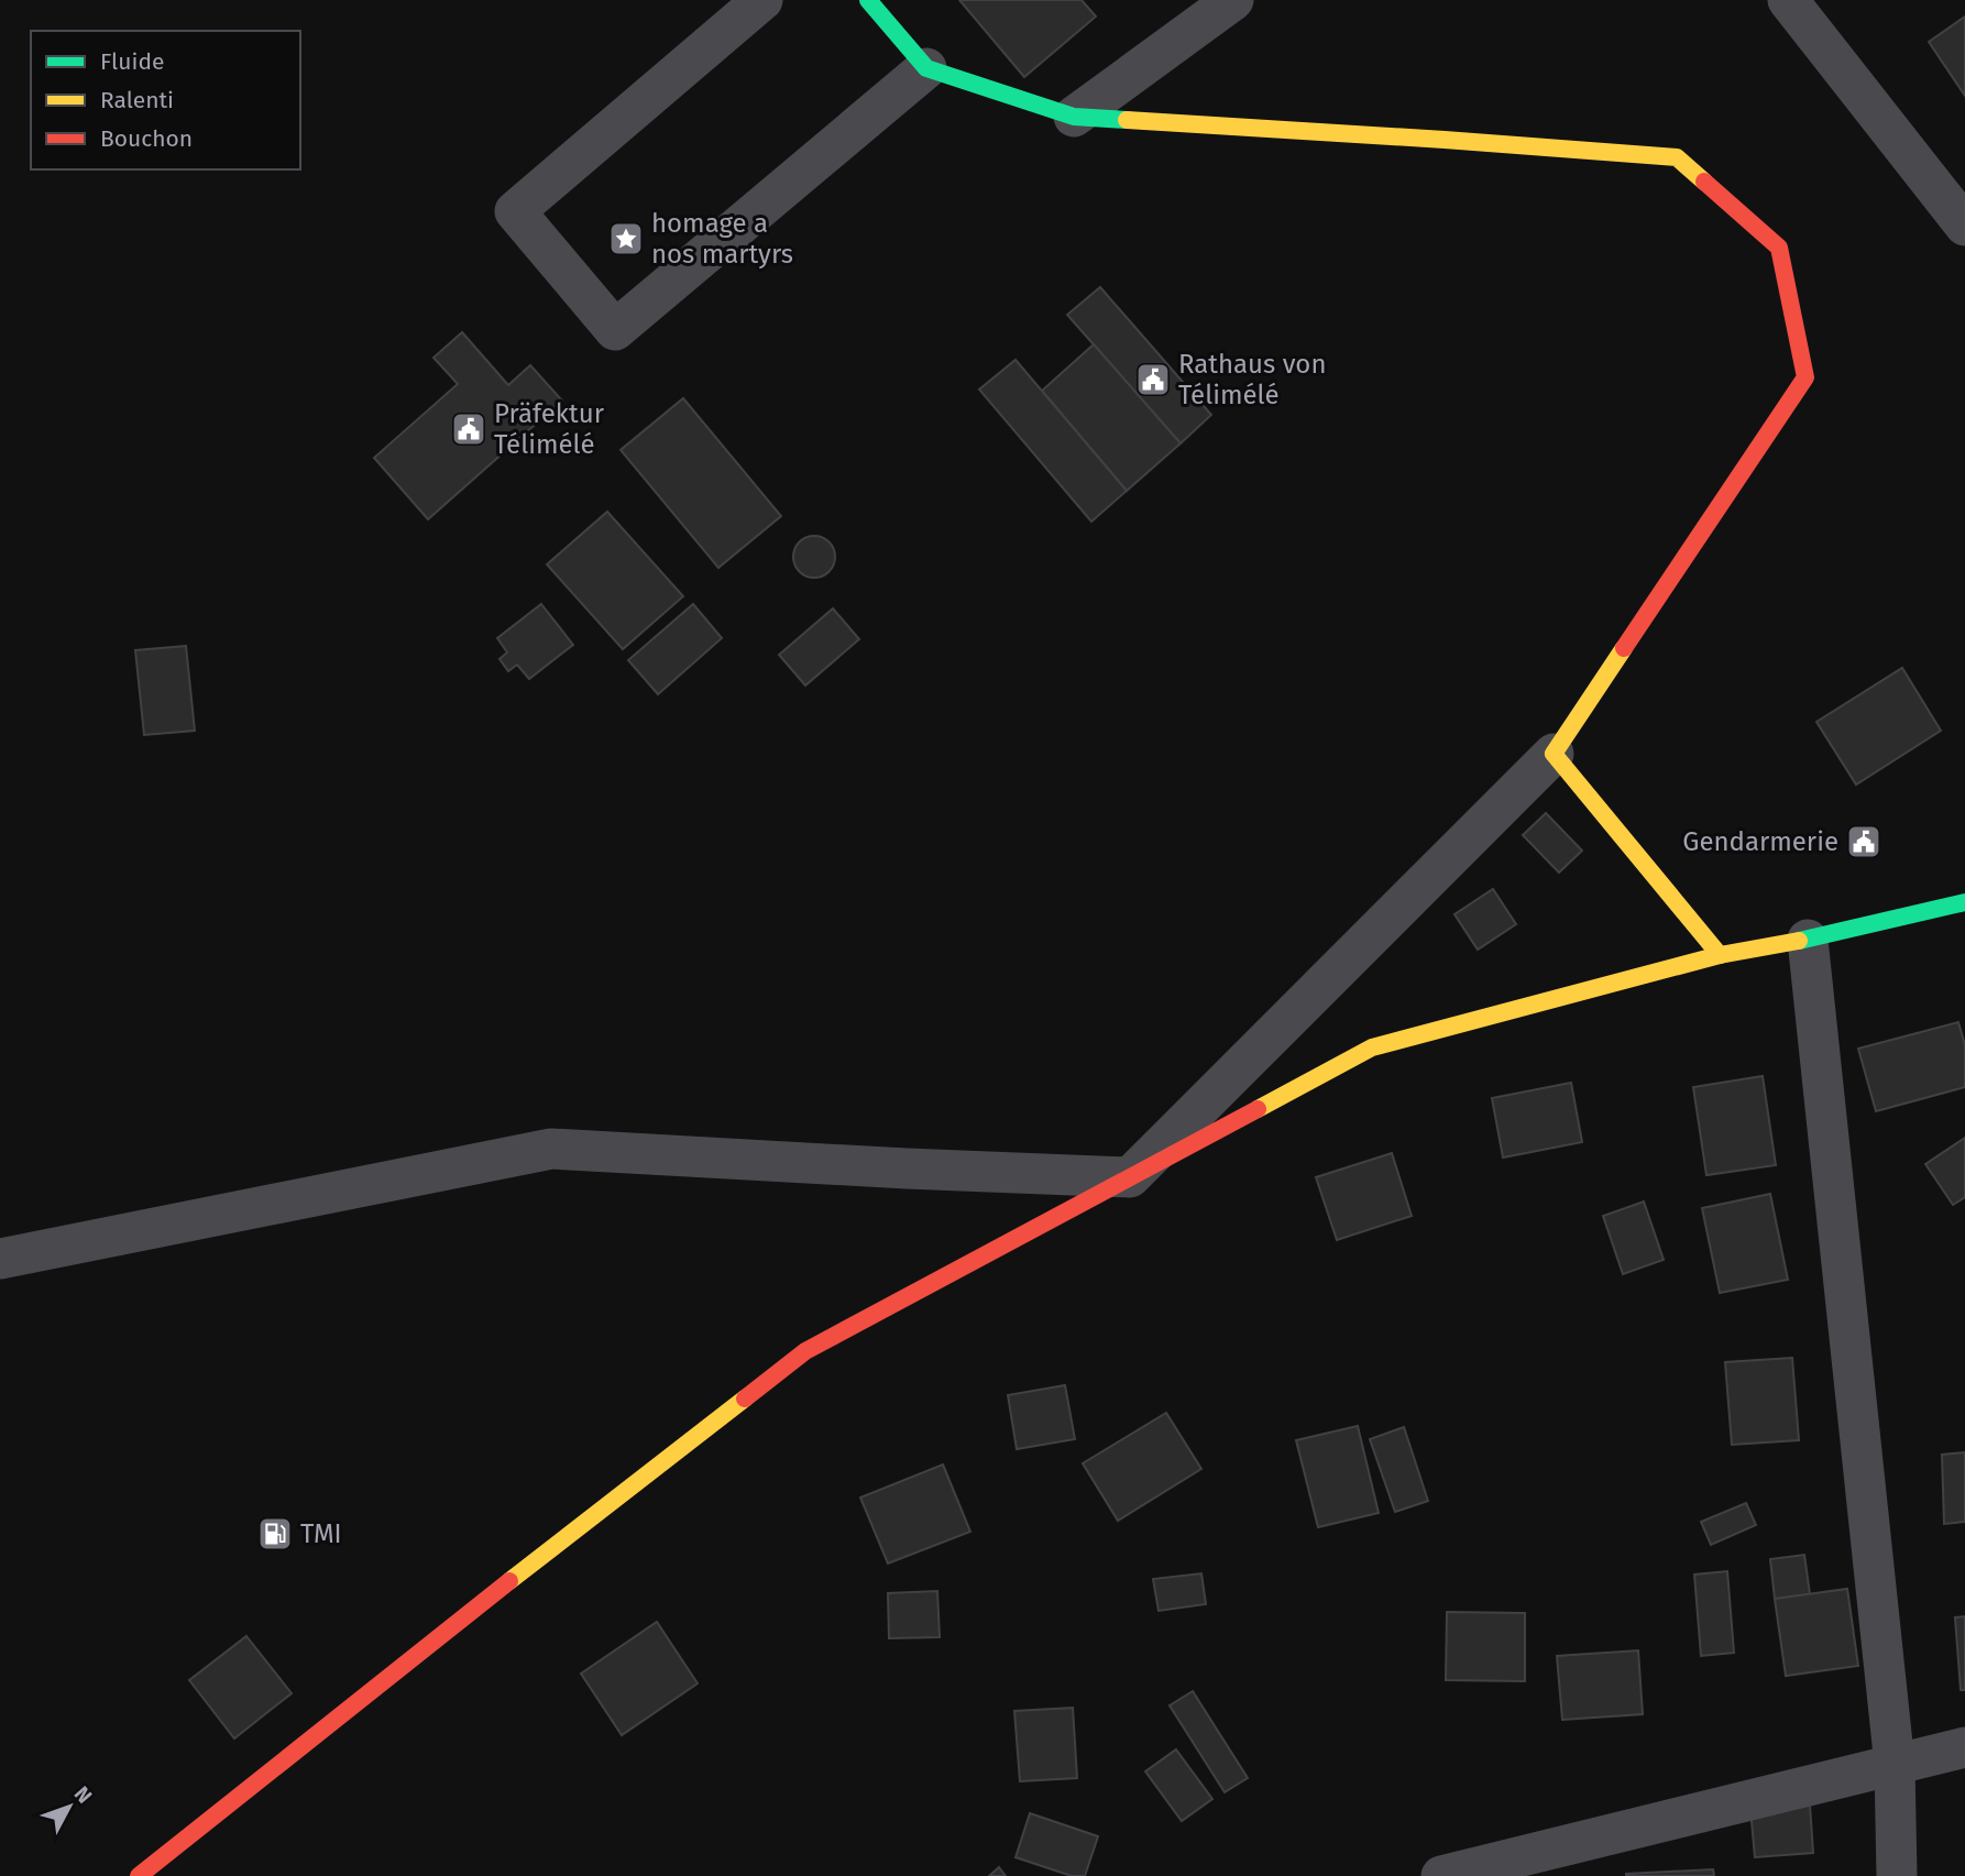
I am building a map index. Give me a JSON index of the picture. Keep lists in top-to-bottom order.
{
  "places": {
    "place": ["homage a nos martyrs"],
    "public building": ["Rathaus von Télimélé", "Präfektur Télimélé", "Gendarmerie"],
    "fuel station": ["TMI"]
  },
  "legend": ["Fluide", "Ralenti", "Bouchon"],
  "north": "top right"
}
